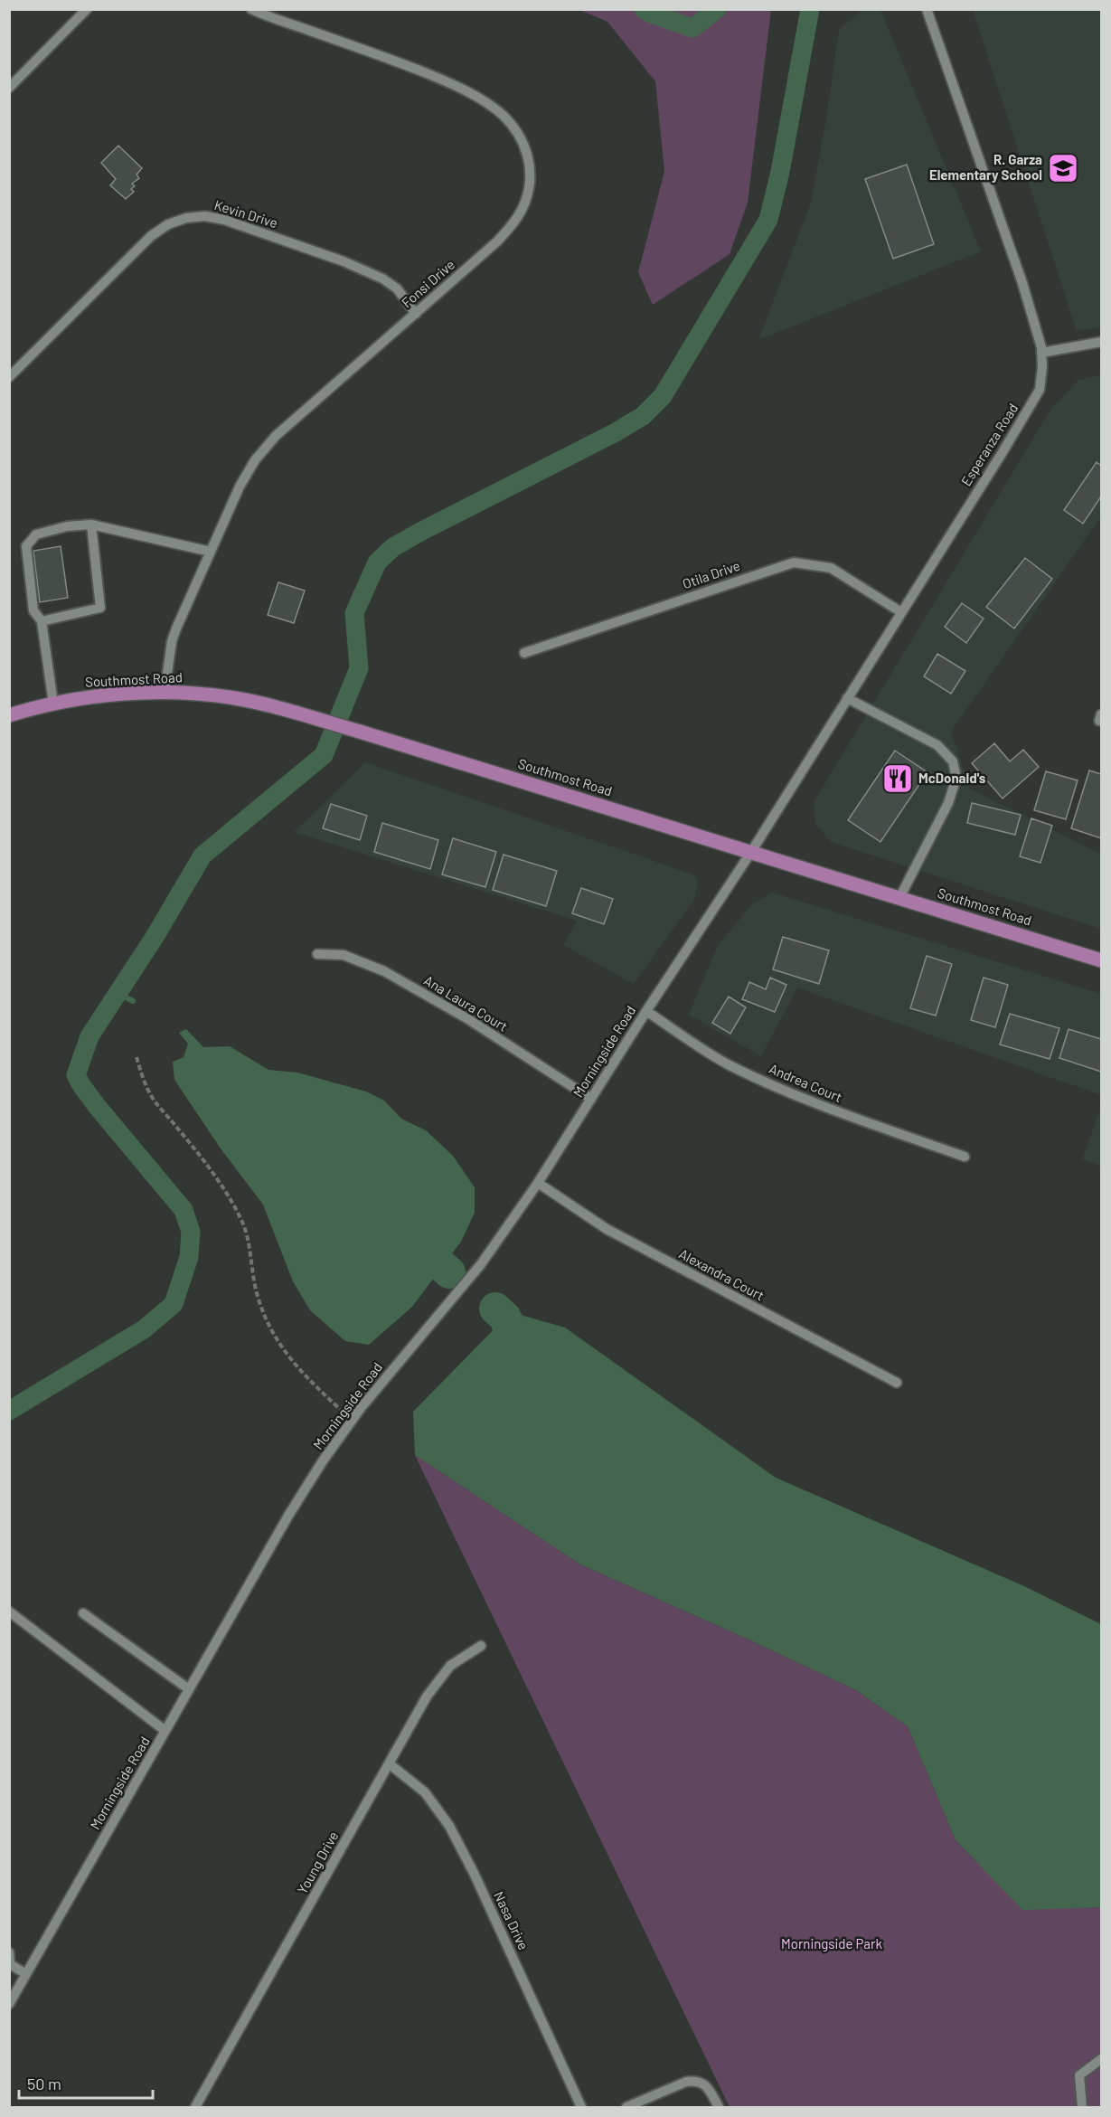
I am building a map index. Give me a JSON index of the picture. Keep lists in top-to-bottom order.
{
  "streets": {
    "main road": ["Southmost Road"],
    "street": [
      "Kevin Drive",
      "Fonsi Drive",
      "Esperanza Road",
      "Otila Drive",
      "Ana Laura Court",
      "Morningside Road",
      "Andrea Court",
      "Alexandra Court",
      "Young Drive",
      "Nasa Drive"
    ]
  },
  "crossings": [
    ["Kevin Drive", "Fonsi Drive"],
    ["Fonsi Drive", "Southmost Road"],
    ["Esperanza Road", "Otila Drive"],
    ["Esperanza Road", "Southmost Road"],
    ["Esperanza Road", "Morningside Road"],
    ["Southmost Road", "Morningside Road"],
    ["Ana Laura Court", "Morningside Road"],
    ["Morningside Road", "Andrea Court"],
    ["Morningside Road", "Alexandra Court"],
    ["Young Drive", "Nasa Drive"]
  ],
  "parks": ["Morningside Park"],
  "places": {
    "school or university": ["R. Garza Elementary School"],
    "restaurant": ["McDonald's"]
  },
  "scale_bar": "50 m"
}
